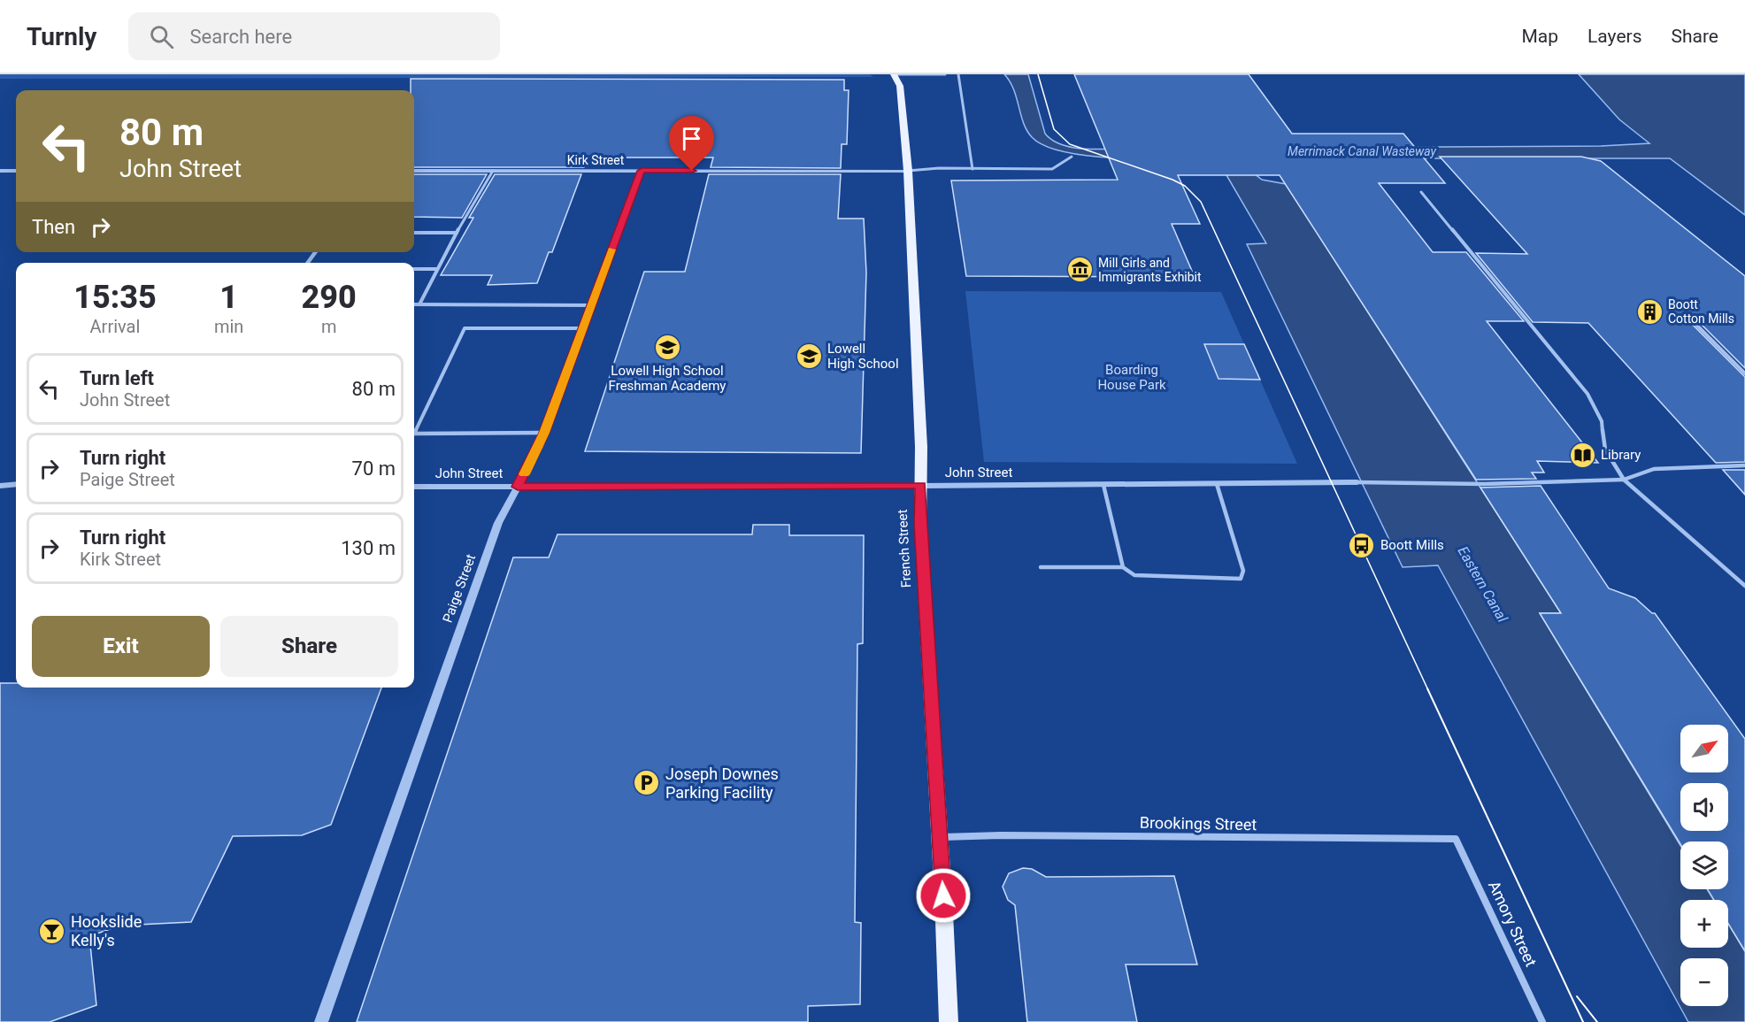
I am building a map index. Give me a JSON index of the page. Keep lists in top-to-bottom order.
{
  "streets": {
    "main road": ["French Street"],
    "street": [
      "Kirk Street",
      "John Street",
      "Paige Street",
      "Brookings Street",
      "Amory Street"
    ]
  },
  "crossings": [
    ["Kirk Street", "French Street"],
    ["Kirk Street", "Paige Street"],
    ["John Street", "French Street"],
    ["John Street", "Paige Street"],
    ["French Street", "Brookings Street"],
    ["Brookings Street", "Amory Street"]
  ],
  "water": ["Merrimack Canal Wasteway", "Eastern Canal"],
  "parks": ["Boarding House Park"],
  "places": {
    "museum": ["Mill Girls and Immigrants Exhibit"],
    "building": ["Boott Cotton Mills"],
    "school or university": ["Lowell High School Freshman Academy", "Lowell High School"],
    "library": ["Library"],
    "bus stop": ["Boott Mills"],
    "parking": ["Joseph Downes Parking Facility"],
    "bar": ["Hookslide Kelly's"]
  },
  "north": "top right",
  "page": {
    "header": "Turnly",
    "search": "Search here",
    "nav": ["Map", "Layers", "Share"],
    "turn": ["80 m", "John Street"],
    "then": "Then",
    "eta": [
      "15:35",
      "Arrival",
      "1",
      "min",
      "290",
      "m"
    ],
    "list": [
      {
        "name": "Turn left",
        "note": "John Street",
        "value": "80 m"
      },
      {
        "name": "Turn right",
        "note": "Paige Street",
        "value": "70 m"
      },
      {
        "name": "Turn right",
        "note": "Kirk Street",
        "value": "130 m"
      }
    ],
    "buttons": ["Exit", "Share"],
    "map_buttons": ["+", "−"]
  }
}
